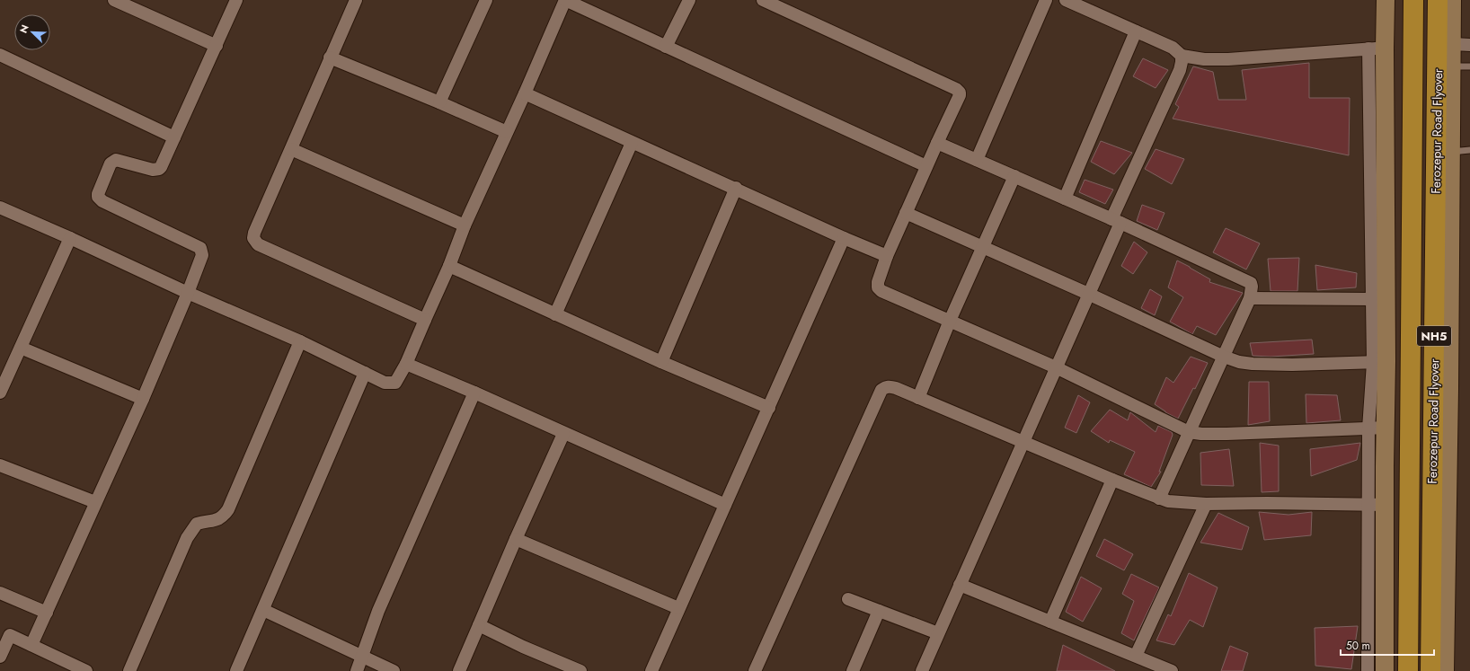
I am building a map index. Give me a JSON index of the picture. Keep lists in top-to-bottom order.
{
  "streets": {
    "highway": ["Ferozepur Road Flyover", "NH5"]
  },
  "scale_bar": "50 m",
  "north": "top left"
}
